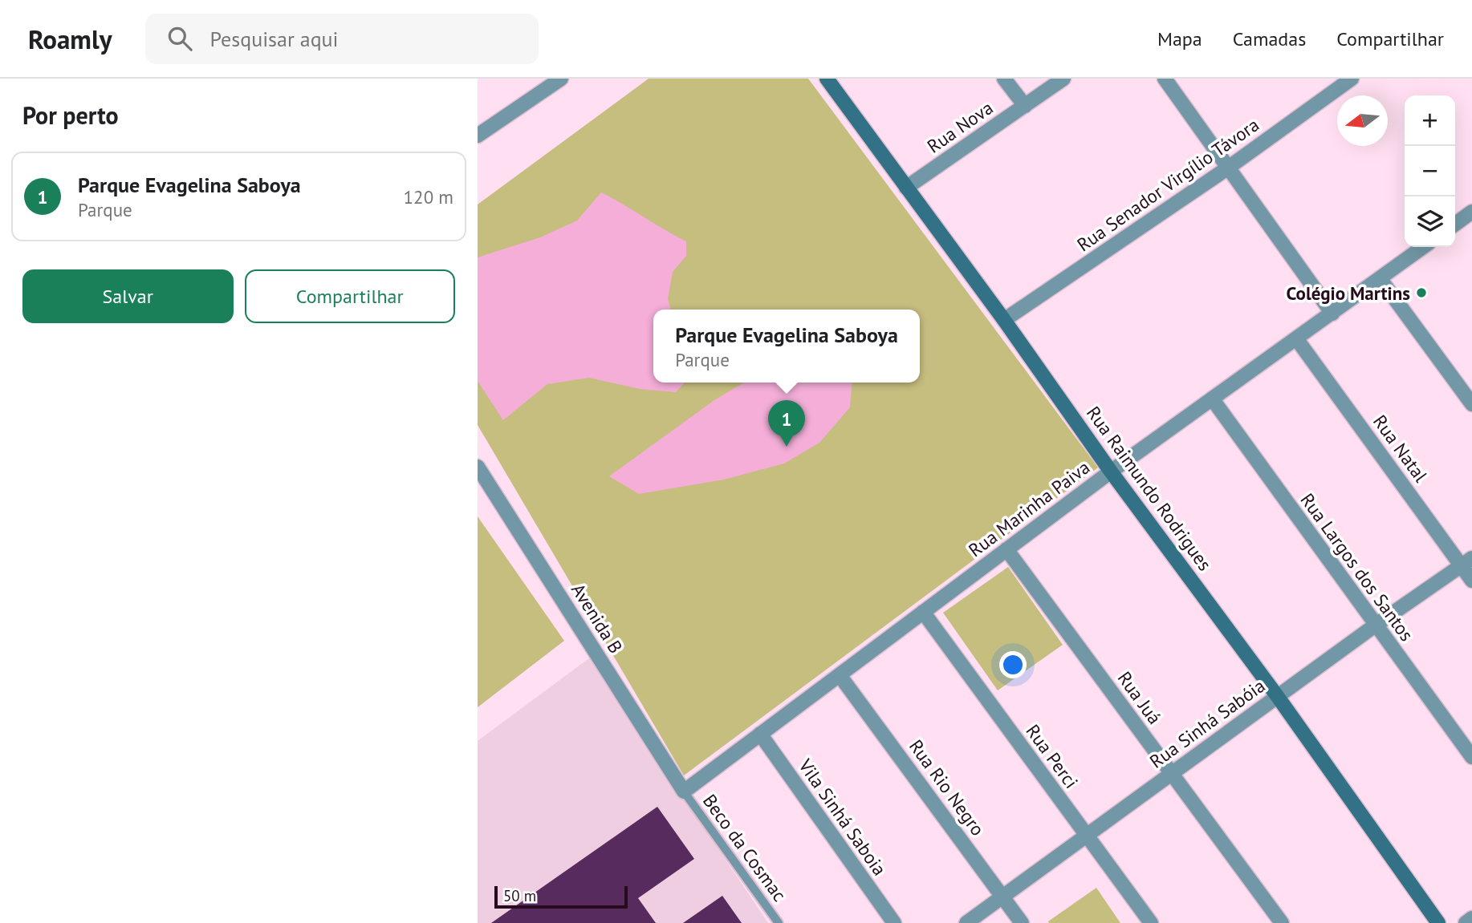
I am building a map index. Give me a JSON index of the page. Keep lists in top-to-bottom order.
{
  "streets": {
    "main road": ["Rua Raimundo Rodrigues"],
    "street": [
      "Rua Nova",
      "Rua Senador Virgílio Távora",
      "Rua Natal",
      "Rua Marinha Paiva",
      "Rua Largos dos Santos",
      "Avenida B",
      "Rua Juá",
      "Rua Sinhá Sabóia",
      "Rua Perci",
      "Rua Rio Negro",
      "Vila Sinhá Saboia"
    ],
    "lane": ["Beco da Cosmac"]
  },
  "crossings": [
    ["Rua Nova", "Rua Raimundo Rodrigues"],
    ["Rua Senador Virgílio Távora", "Rua Raimundo Rodrigues"],
    ["Rua Natal", "Rua Marinha Paiva"],
    ["Rua Natal", "Rua Sinhá Sabóia"],
    ["Rua Raimundo Rodrigues", "Rua Marinha Paiva"],
    ["Rua Raimundo Rodrigues", "Rua Sinhá Sabóia"],
    ["Rua Marinha Paiva", "Rua Largos dos Santos"],
    ["Rua Marinha Paiva", "Avenida B"],
    ["Rua Marinha Paiva", "Rua Juá"],
    ["Rua Marinha Paiva", "Rua Perci"],
    ["Rua Marinha Paiva", "Rua Rio Negro"],
    ["Rua Marinha Paiva", "Vila Sinhá Saboia"],
    ["Rua Marinha Paiva", "Beco da Cosmac"],
    ["Rua Largos dos Santos", "Rua Sinhá Sabóia"],
    ["Avenida B", "Beco da Cosmac"],
    ["Rua Juá", "Rua Sinhá Sabóia"],
    ["Rua Sinhá Sabóia", "Rua Perci"],
    ["Rua Sinhá Sabóia", "Rua Rio Negro"]
  ],
  "places": ["Colégio Martins"],
  "scale_bar": "50 m",
  "north": "left",
  "page": {
    "header": "Roamly",
    "search": "Pesquisar aqui",
    "nav": ["Mapa", "Camadas", "Compartilhar"],
    "heading": "Por perto",
    "map_buttons": ["+", "−"],
    "list": [
      {
        "mark": "1",
        "name": "Parque Evagelina Saboya",
        "note": "Parque",
        "value": "120 m"
      }
    ],
    "buttons": ["Salvar", "Compartilhar"],
    "popup": ["Parque Evagelina Saboya", "Parque"],
    "pins": "1",
    "scale": "50 m"
  }
}
